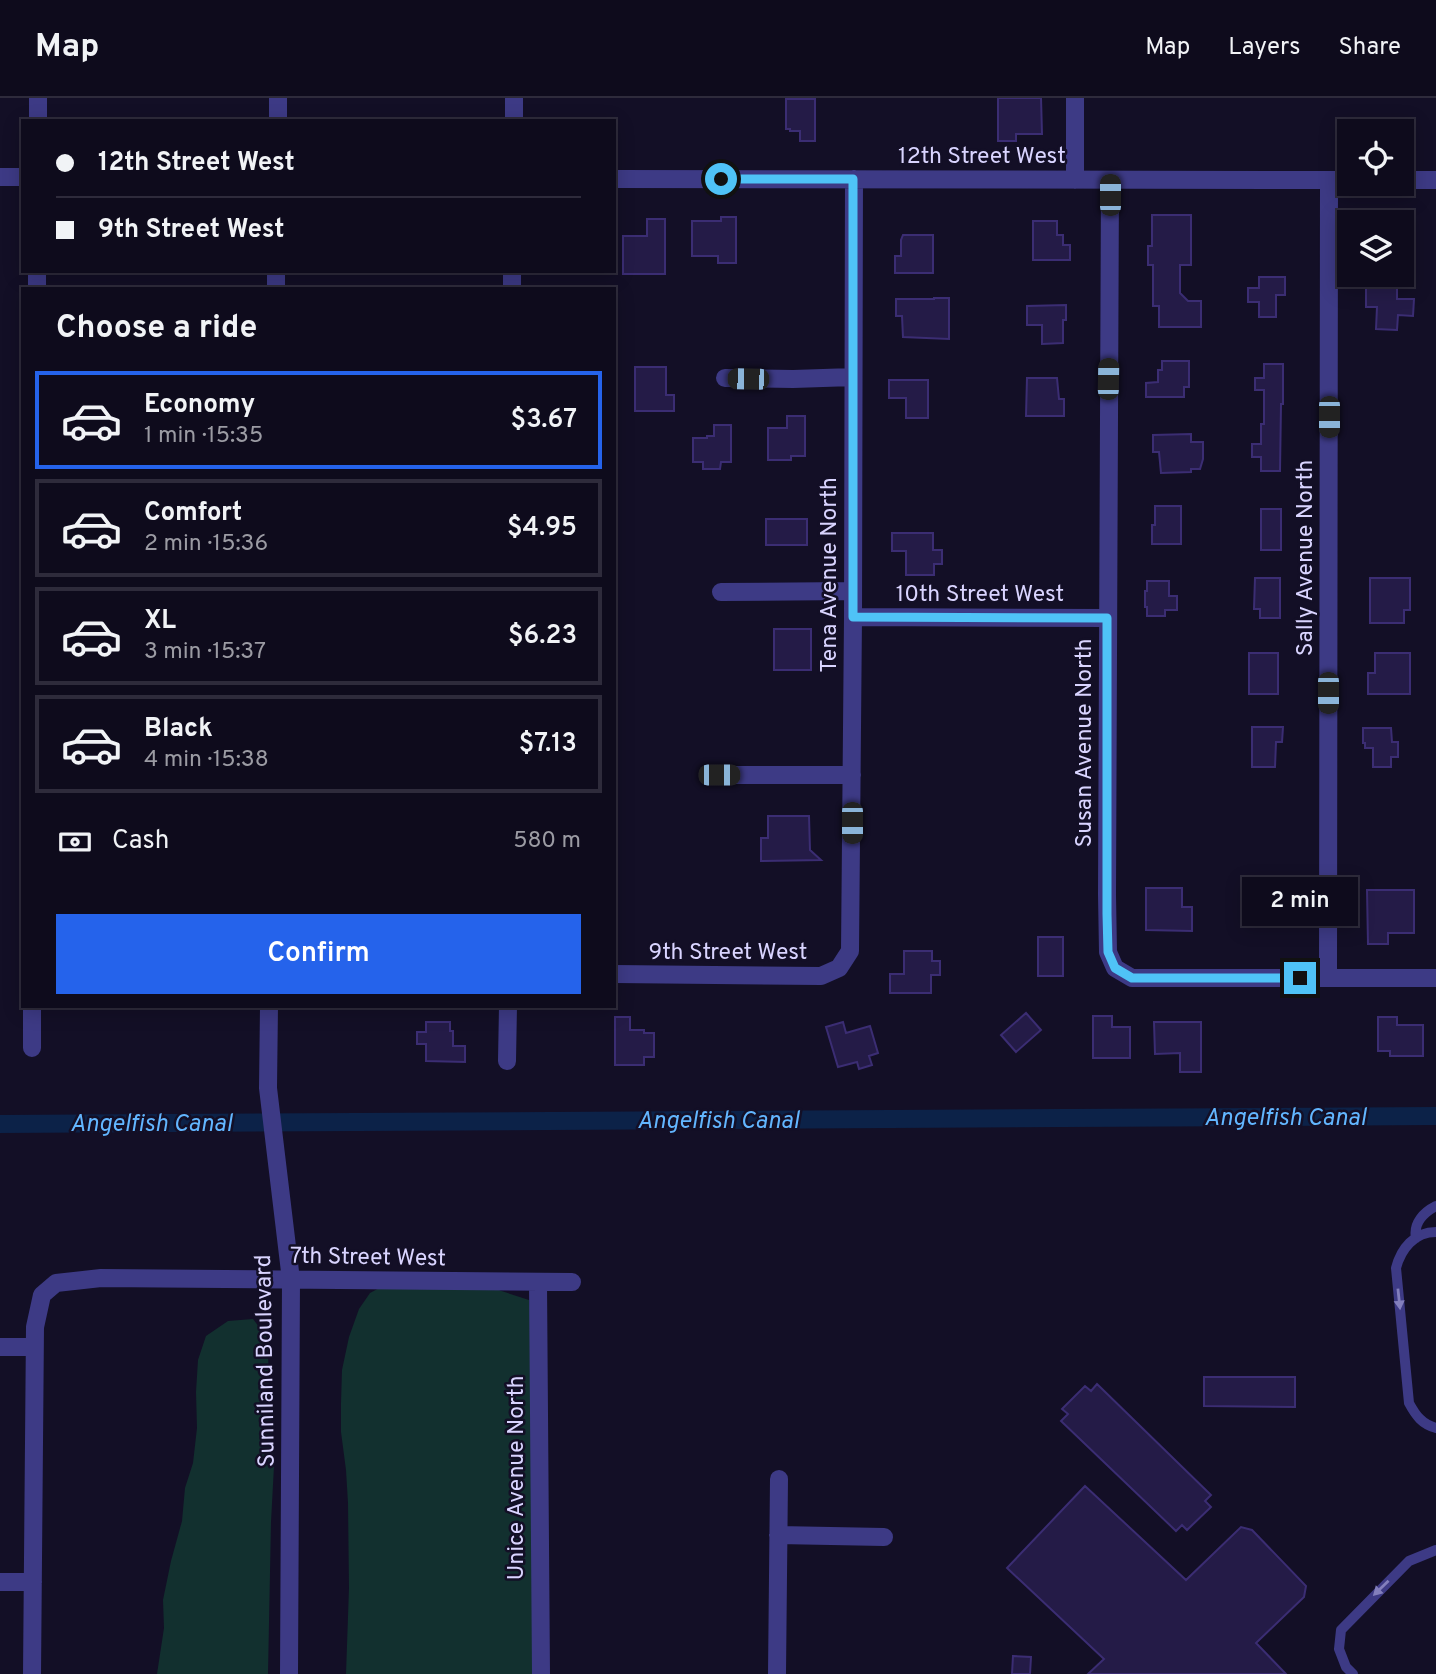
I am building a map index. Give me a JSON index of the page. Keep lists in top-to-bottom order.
{
  "streets": {
    "street": [
      "12th Street West",
      "Sally Avenue North",
      "Tena Avenue North",
      "10th Street West",
      "Susan Avenue North",
      "9th Street West",
      "7th Street West",
      "Sunniland Boulevard",
      "Unice Avenue North"
    ]
  },
  "crossings": [
    ["12th Street West", "Sally Avenue North"],
    ["12th Street West", "Tena Avenue North"],
    ["12th Street West", "Susan Avenue North"],
    ["Sally Avenue North", "Susan Avenue North"],
    ["Tena Avenue North", "10th Street West"],
    ["Tena Avenue North", "9th Street West"],
    ["10th Street West", "Susan Avenue North"],
    ["7th Street West", "Sunniland Boulevard"],
    ["7th Street West", "Unice Avenue North"]
  ],
  "water": ["Angelfish Canal"],
  "page": {
    "header": "Map",
    "nav": ["Map", "Layers", "Share"],
    "banner": ["12th Street West", "9th Street West"],
    "heading": "Choose a ride",
    "list": [
      {
        "name": "Economy",
        "note": "1 min · 15:35",
        "value": "$3.67"
      },
      {
        "name": "Comfort",
        "note": "2 min · 15:36",
        "value": "$4.95"
      },
      {
        "name": "XL",
        "note": "3 min · 15:37",
        "value": "$6.23"
      },
      {
        "name": "Black",
        "note": "4 min · 15:38",
        "value": "$7.13"
      }
    ],
    "pay": ["Cash", "580 m"],
    "bubble": "2 min",
    "buttons": "Confirm"
  }
}
